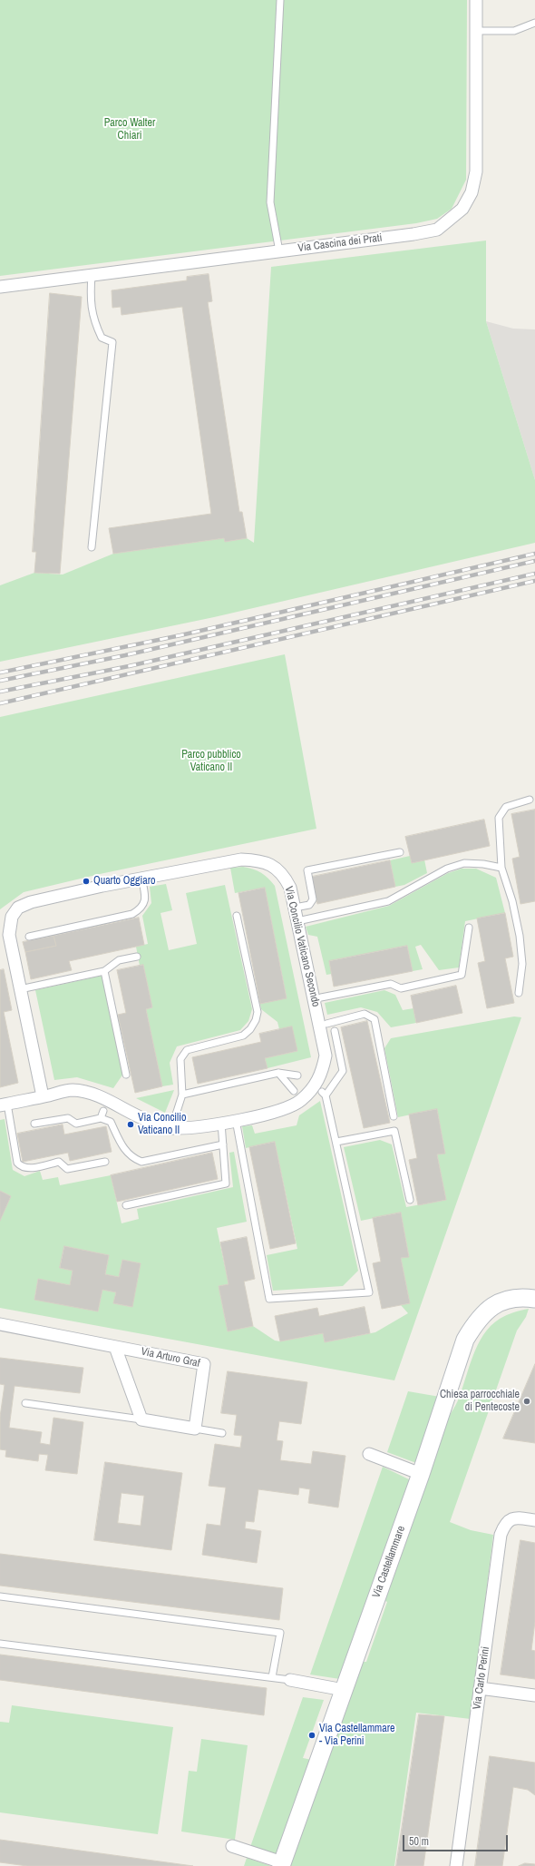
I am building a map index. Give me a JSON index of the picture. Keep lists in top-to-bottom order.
{
  "streets": {
    "street": [
      "Via Cascina dei Prati",
      "Via Concilio Vaticano Secondo",
      "Via Arturo Graf",
      "Via Castellammare",
      "Via Carlo Perini"
    ]
  },
  "parks": ["Parco Walter Chiari", "Parco pubblico Vaticano II"],
  "places": [
    "Quarto Oggiaro",
    "Via Concilio Vaticano II",
    "Chiesa parrocchiale di Pentecoste",
    "Via Castellammare - Via Perini"
  ],
  "scale_bar": "50 m"
}
